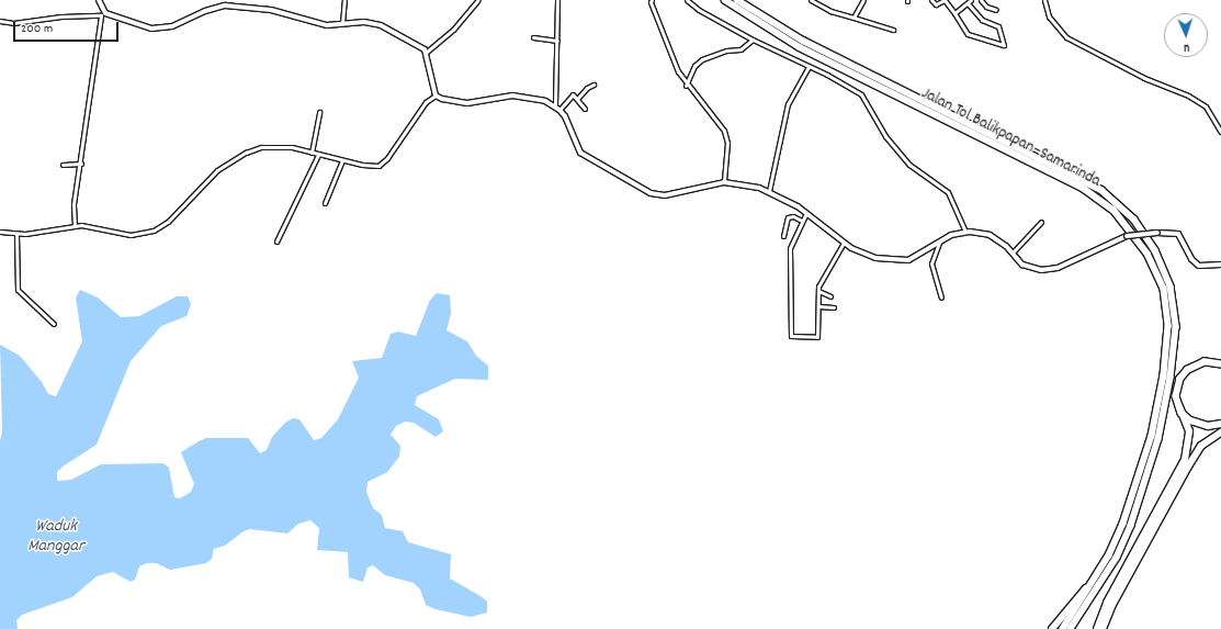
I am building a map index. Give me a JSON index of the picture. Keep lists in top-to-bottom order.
{
  "streets": {
    "highway": ["Jalan Tol Balikpapan–Samarinda"]
  },
  "water": ["Waduk Manggar"],
  "scale_bar": "200 m",
  "north": "bottom"
}
